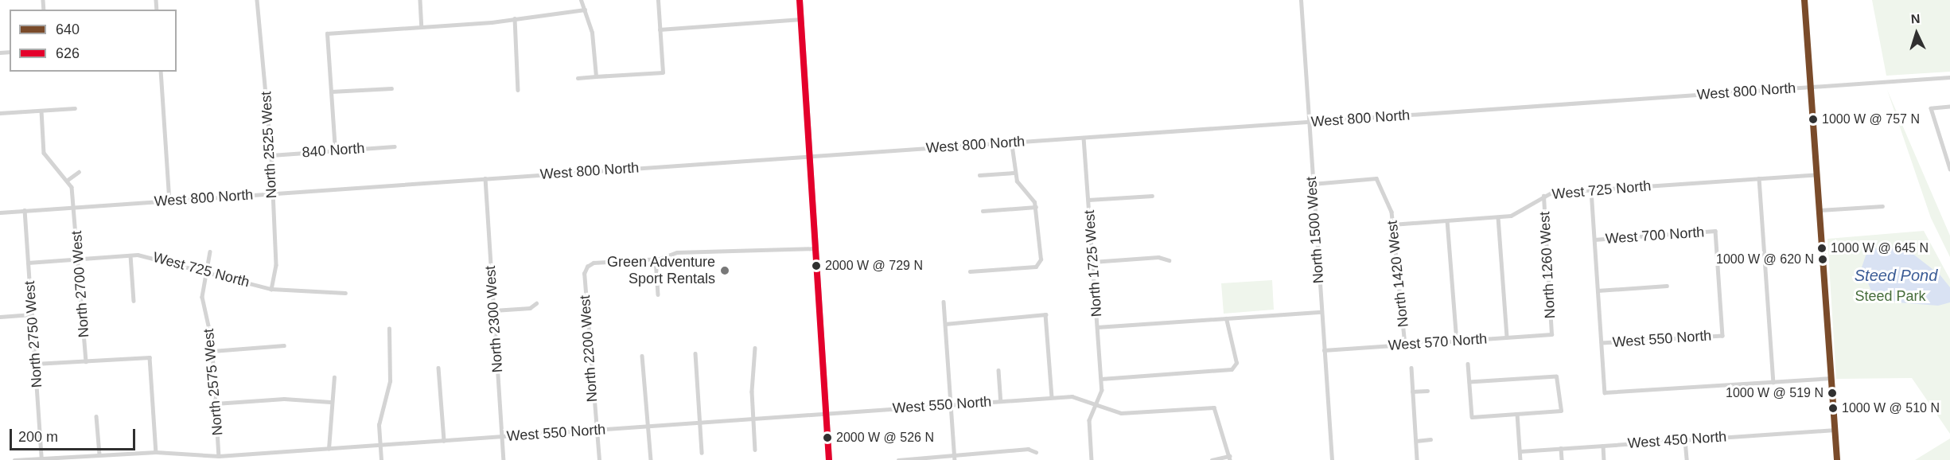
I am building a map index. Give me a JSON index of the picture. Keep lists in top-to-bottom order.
{
  "streets": {
    "street": [
      "West 800 North",
      "North 2525 West",
      "840 North",
      "West 725 North",
      "North 1500 West",
      "West 700 North",
      "North 1725 West",
      "North 1260 West",
      "North 1420 West",
      "North 2700 West",
      "North 2300 West",
      "North 2750 West",
      "West 550 North",
      "West 570 North",
      "North 2200 West",
      "North 2575 West",
      "West 450 North"
    ]
  },
  "crossings": [
    ["West 800 North", "North 2525 West"],
    ["West 800 North", "North 1500 West"],
    ["West 800 North", "North 1725 West"],
    ["West 800 North", "North 2700 West"],
    ["West 800 North", "North 2300 West"],
    ["West 800 North", "North 2750 West"],
    ["North 2525 West", "840 North"],
    ["North 2525 West", "West 725 North"],
    ["West 725 North", "North 1260 West"],
    ["West 725 North", "North 1420 West"],
    ["West 725 North", "North 2700 West"],
    ["West 725 North", "North 2750 West"],
    ["West 725 North", "North 2575 West"],
    ["North 1500 West", "North 1420 West"],
    ["North 1500 West", "West 570 North"],
    ["West 700 North", "West 550 North"],
    ["North 1725 West", "West 550 North"],
    ["North 1260 West", "West 570 North"],
    ["North 1420 West", "West 570 North"],
    ["North 2300 West", "West 550 North"],
    ["North 2750 West", "West 550 North"],
    ["West 550 North", "North 2200 West"],
    ["West 550 North", "North 2575 West"]
  ],
  "water": ["Steed Pond"],
  "parks": ["Steed Park"],
  "places": [
    "1000 W @ 757 N",
    "1000 W @ 645 N",
    "1000 W @ 620 N",
    "2000 W @ 729 N",
    "Green Adventure Sport Rentals",
    "1000 W @ 519 N",
    "1000 W @ 510 N",
    "2000 W @ 526 N"
  ],
  "lines": ["transit line 640", "transit line 626"],
  "legend": ["640", "626"],
  "scale_bar": "200 m",
  "north": "top"
}
